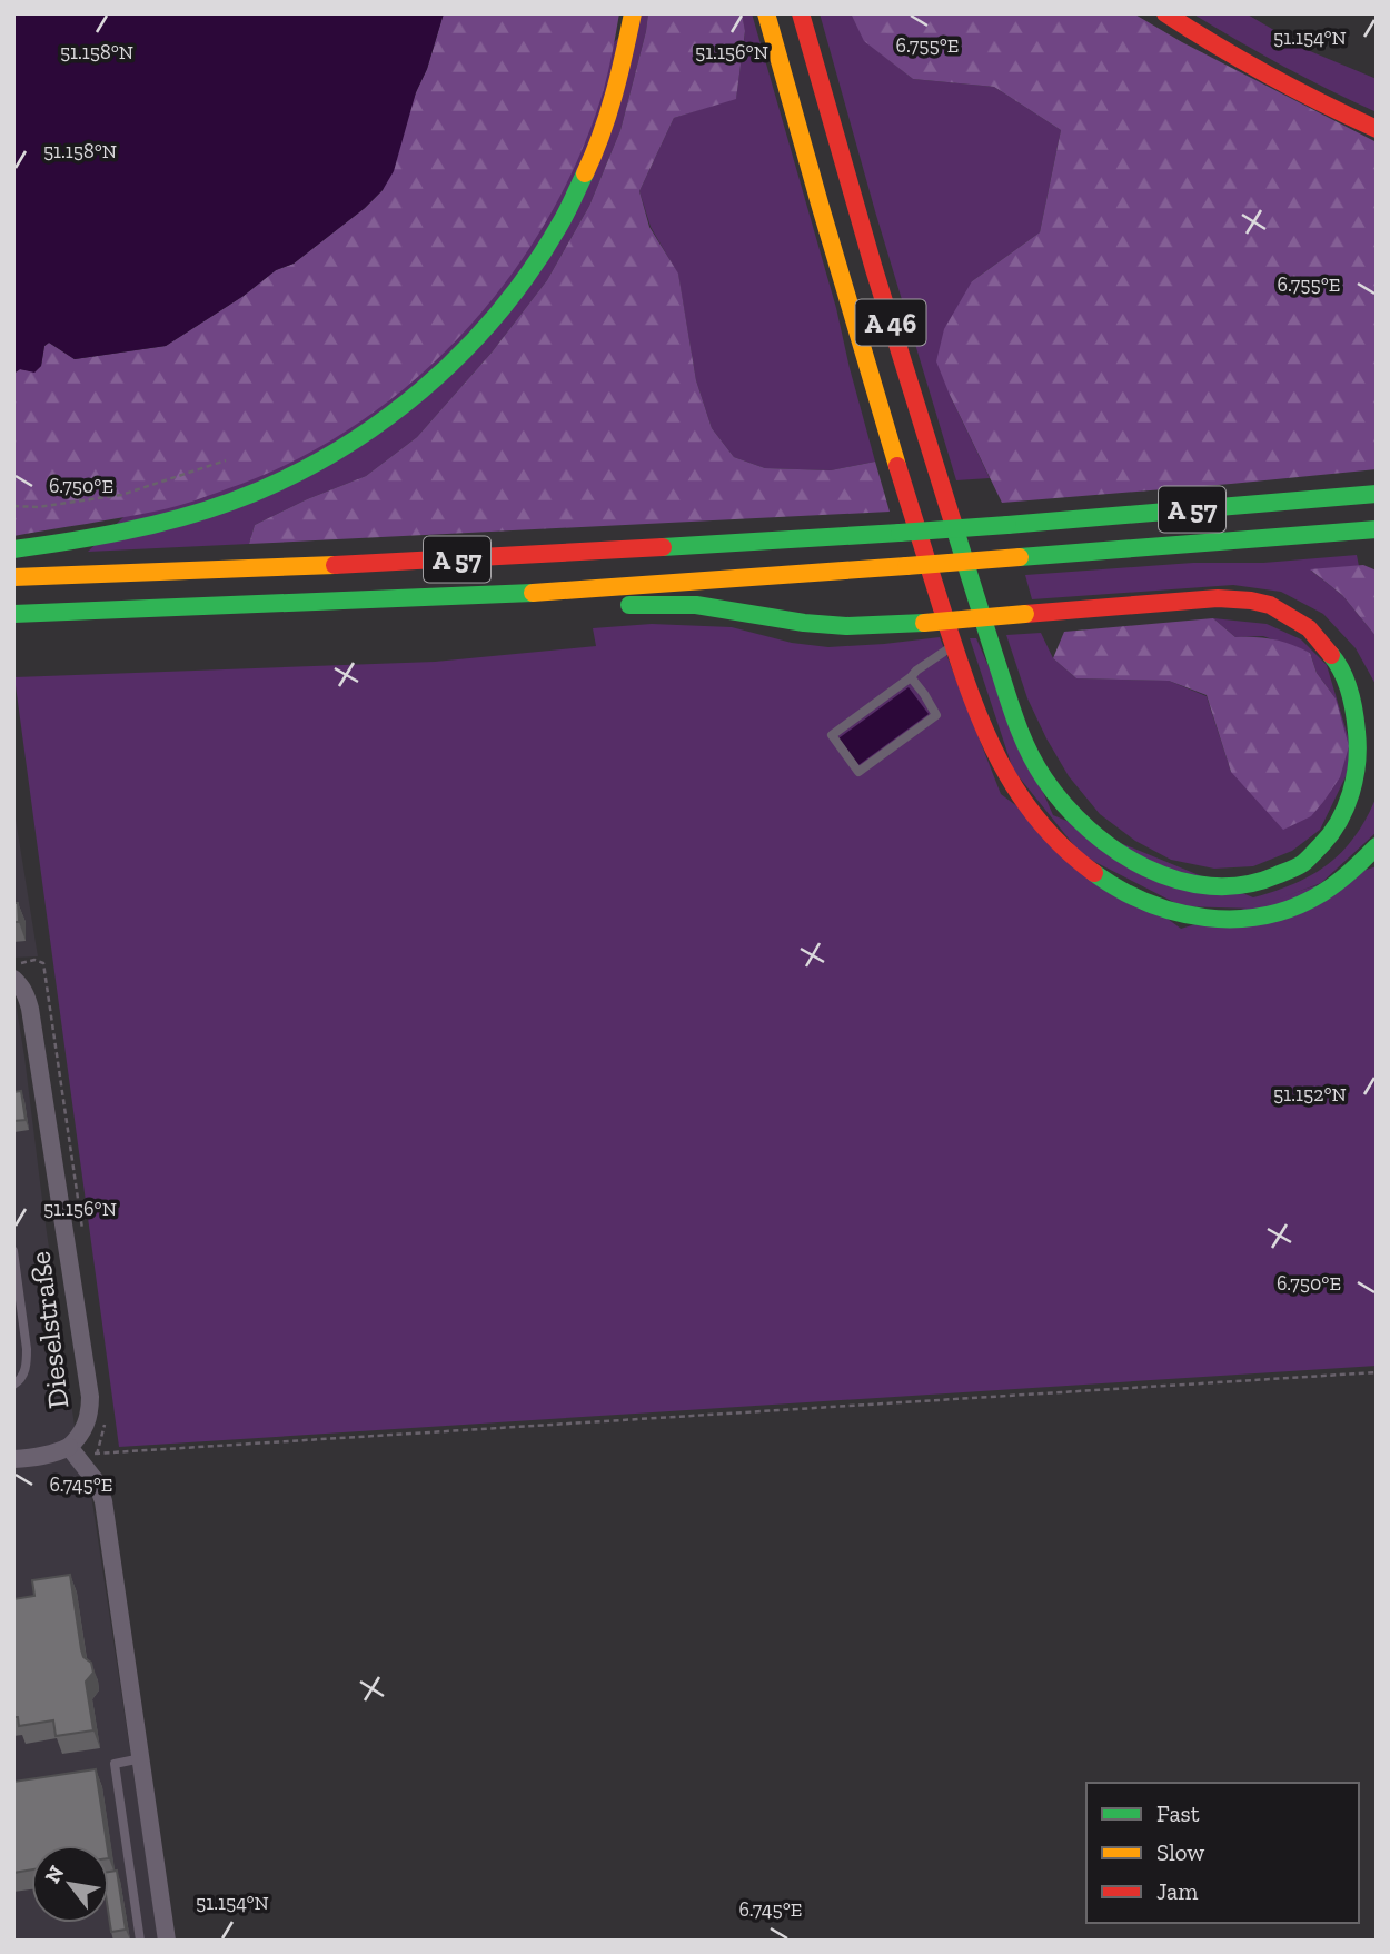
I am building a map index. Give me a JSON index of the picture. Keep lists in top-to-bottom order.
{
  "streets": {
    "highway": ["A 46", "A 57"],
    "street": ["Dieselstraße"]
  },
  "crossings": [
    ["A 46", "A 57"]
  ],
  "legend": ["Fast", "Slow", "Jam"],
  "north": "top left",
  "coordinates": [
    "51.154°N",
    "6.755°E",
    "51.158°N",
    "51.156°N",
    "6.750°E",
    "51.152°N",
    "6.745°E"
  ]
}
